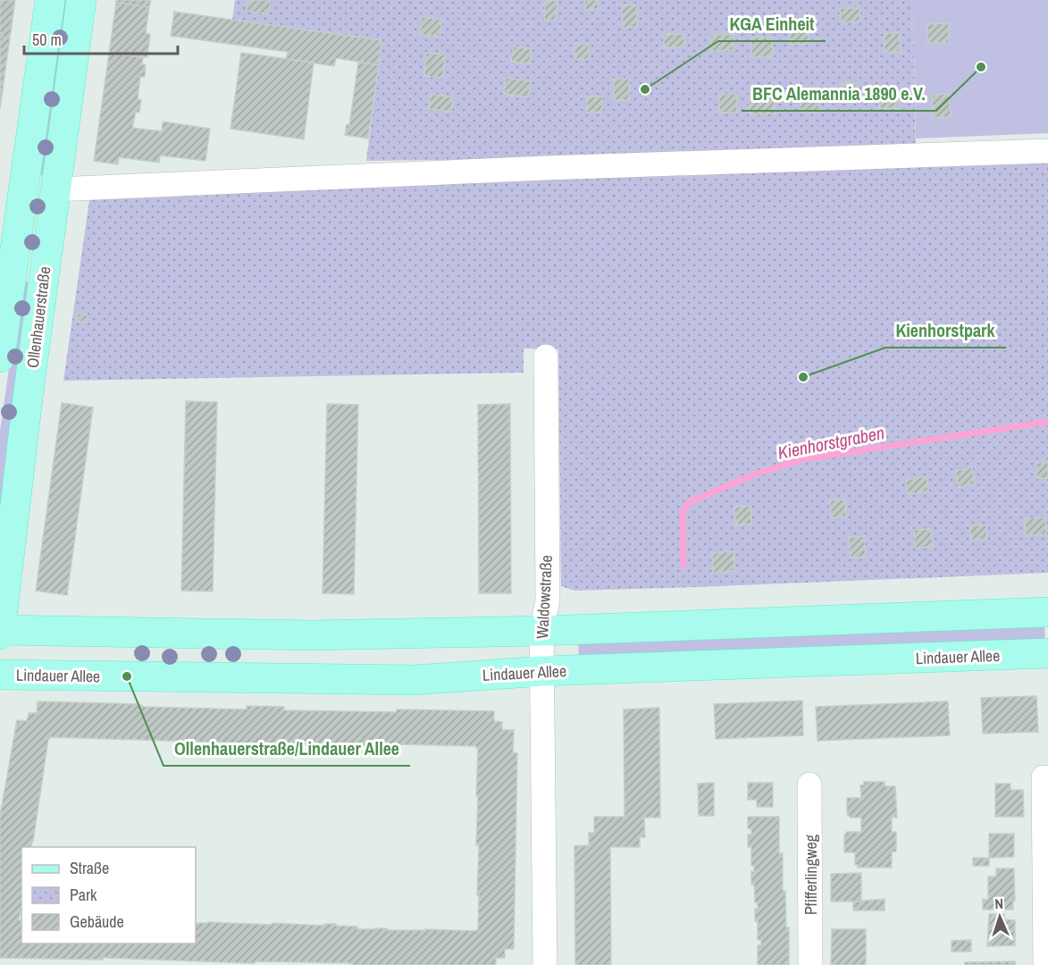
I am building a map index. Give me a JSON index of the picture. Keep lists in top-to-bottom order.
{
  "streets": {
    "main road": ["Ollenhauerstraße", "Lindauer Allee"],
    "street": ["Waldowstraße", "Pfifferlingweg"]
  },
  "crossings": [
    ["Waldowstraße", "Lindauer Allee"]
  ],
  "water": ["Kienhorstgraben"],
  "places": [
    "BFC Alemannia 1890 e.V.",
    "KGA Einheit",
    "Kienhorstpark",
    "Ollenhauerstraße/Lindauer Allee"
  ],
  "legend": ["Straße", "Park", "Gebäude"],
  "scale_bar": "50 m",
  "north": "top"
}
